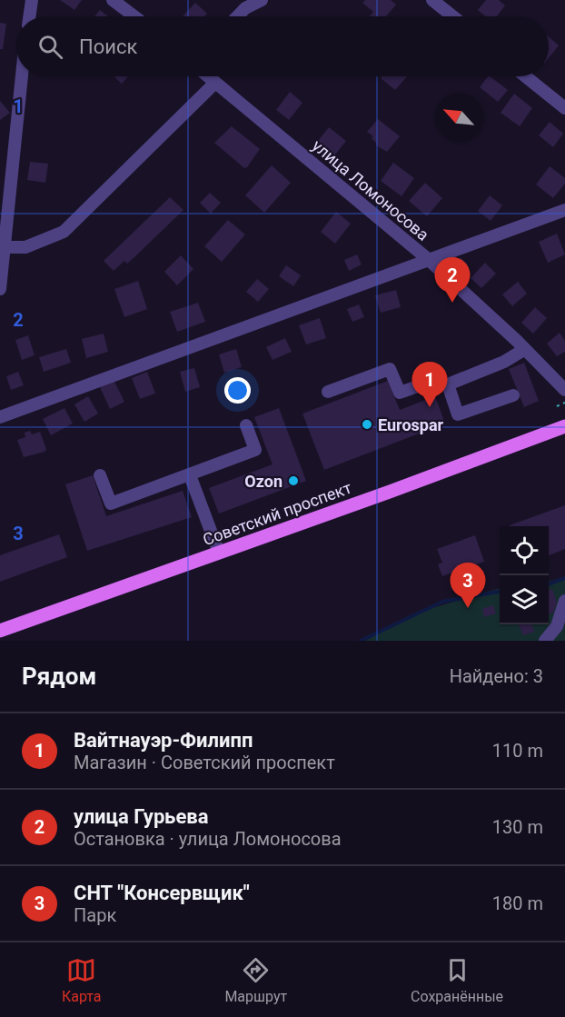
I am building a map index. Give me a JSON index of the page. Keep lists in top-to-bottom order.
{
  "streets": {
    "main road": ["Советский проспект"],
    "street": ["улица Ломоносова"]
  },
  "places": ["Eurospar", "Ozon"],
  "north": "top left",
  "page": {
    "search": "Поиск",
    "pins": ["2", "1", "3"],
    "heading": ["Рядом", "Найдено: 3"],
    "list": [
      {
        "mark": "1",
        "name": "Вайтнауэр-Филипп",
        "note": "Магазин · Советский проспект",
        "value": "110 m"
      },
      {
        "mark": "2",
        "name": "улица Гурьева",
        "note": "Остановка · улица Ломоносова",
        "value": "130 m"
      },
      {
        "mark": "3",
        "name": "СНТ \"Консервщик\"",
        "note": "Парк",
        "value": "180 m"
      }
    ],
    "nav": ["Карта", "Маршрут", "Сохранённые"]
  },
  "grid": {
    "rows": ["1", "2", "3"]
  }
}
